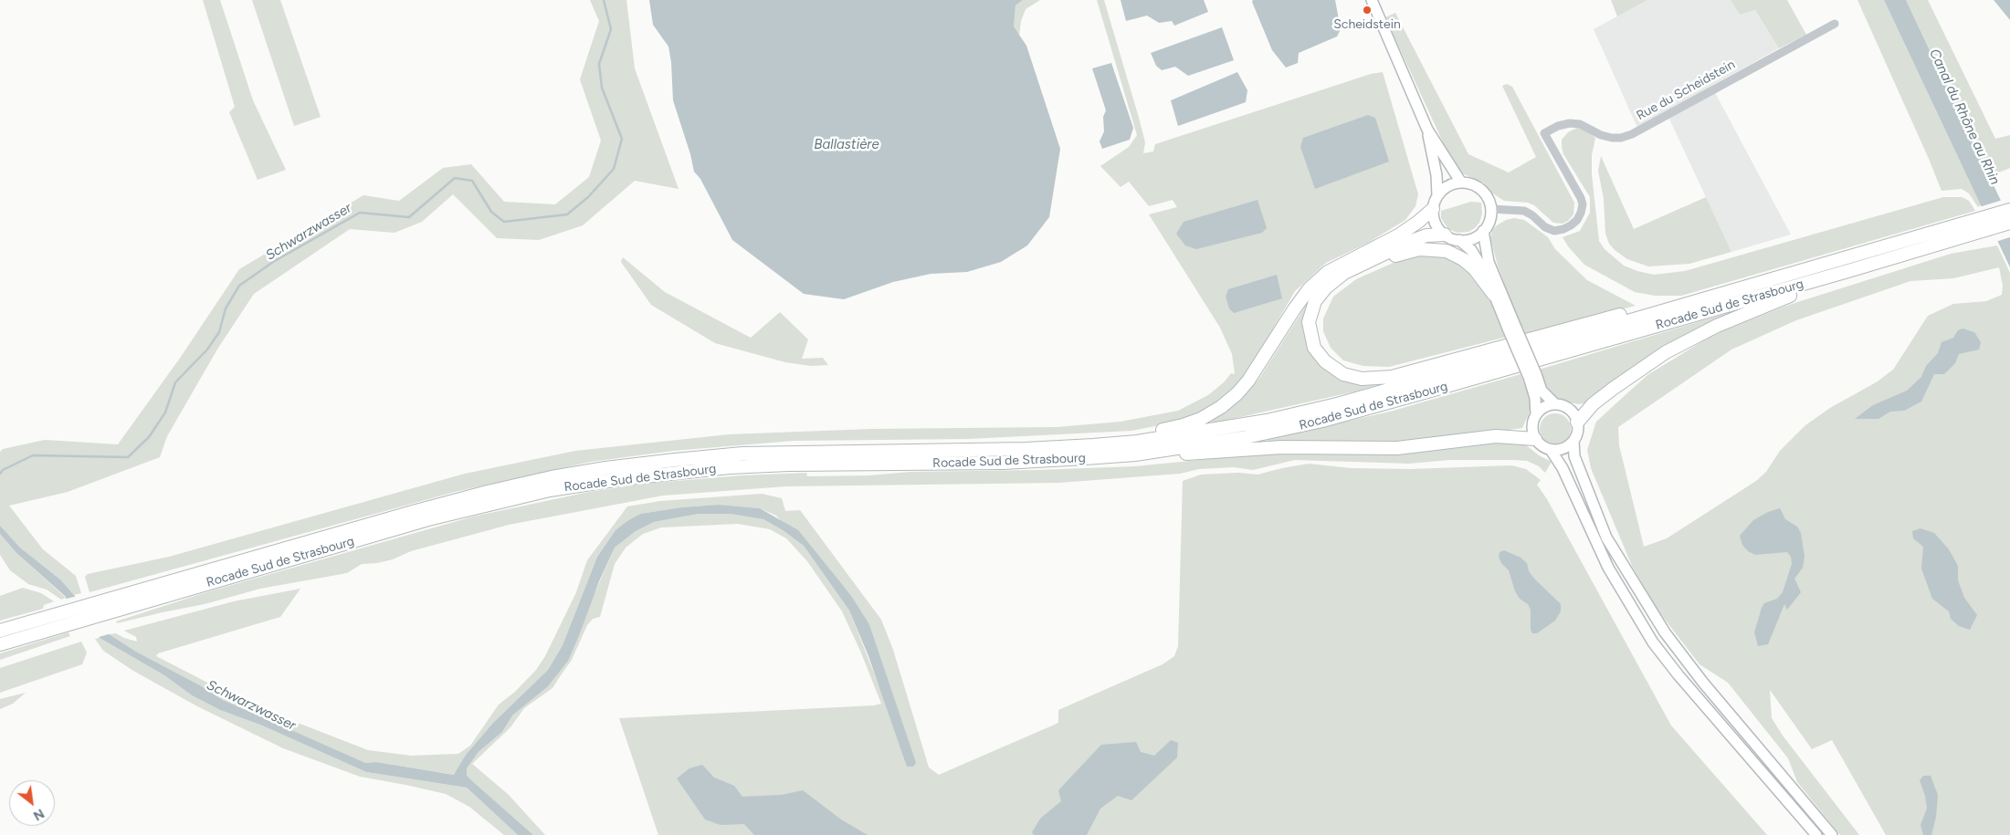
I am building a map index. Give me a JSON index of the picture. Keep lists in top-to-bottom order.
{
  "streets": {
    "highway": ["Rocade Sud de Strasbourg"],
    "street": ["Rue du Scheidstein"]
  },
  "water": ["Canal du Rhône au Rhin", "Ballastière", "Schwarzwasser"],
  "places": ["Scheidstein"],
  "north": "bottom right"
}
